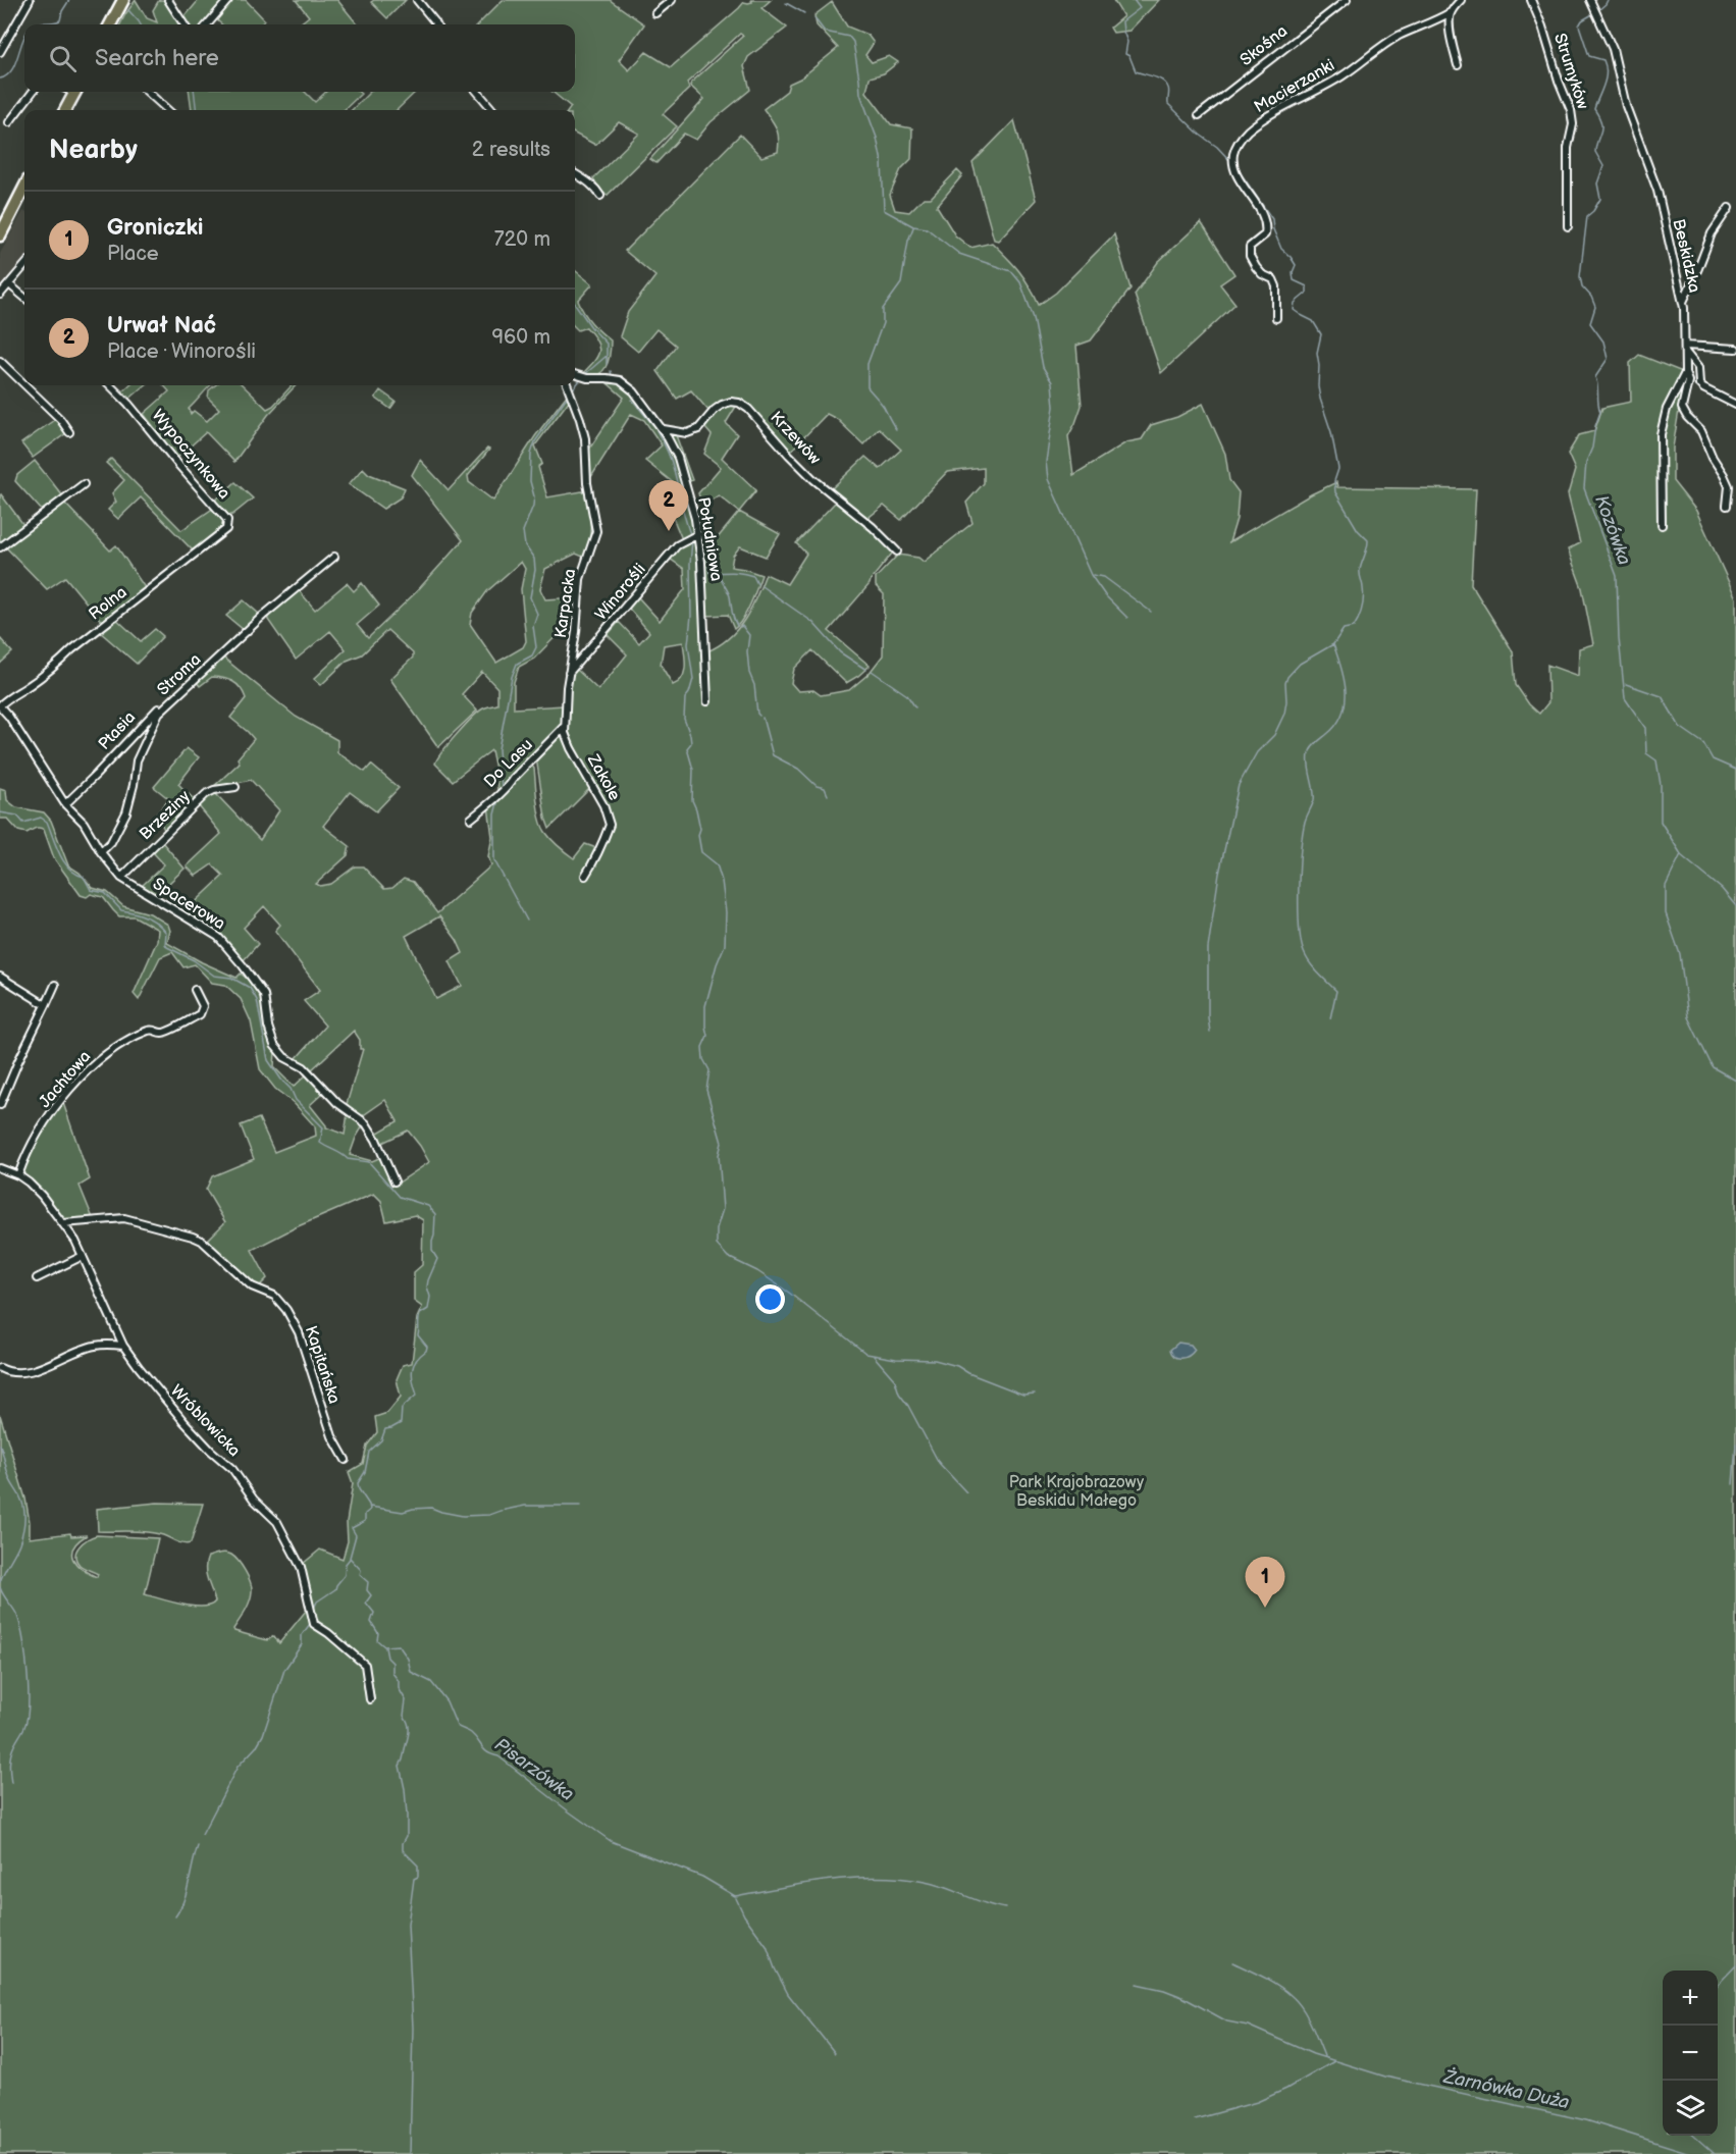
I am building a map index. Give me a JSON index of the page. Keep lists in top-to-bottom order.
{
  "streets": {
    "street": [
      "Skośna",
      "Strumyków",
      "Macierzanki",
      "Beskidzka",
      "Krzewów",
      "Wypoczynkowa",
      "Południowa",
      "Winorośli",
      "Rolna",
      "Karpacka",
      "Stroma",
      "Ptasia",
      "Do Lasu",
      "Zakole",
      "Brzeziny",
      "Spacerowa",
      "Jachtowa",
      "Kapitańska",
      "Wróblowicka"
    ]
  },
  "crossings": [
    ["Krzewów", "Południowa"],
    ["Wypoczynkowa", "Rolna"],
    ["Południowa", "Winorośli"],
    ["Winorośli", "Karpacka"],
    ["Rolna", "Spacerowa"],
    ["Karpacka", "Do Lasu"],
    ["Karpacka", "Zakole"],
    ["Stroma", "Spacerowa"],
    ["Ptasia", "Spacerowa"],
    ["Do Lasu", "Zakole"],
    ["Brzeziny", "Spacerowa"],
    ["Jachtowa", "Wróblowicka"],
    ["Kapitańska", "Wróblowicka"]
  ],
  "water": ["Kozówka", "Pisarzówka", "Żarnówka Duża"],
  "parks": ["Park Krajobrazowy Beskidu Małego"],
  "page": {
    "search": "Search here",
    "heading": ["Nearby", "2 results"],
    "list": [
      {
        "mark": "1",
        "name": "Groniczki",
        "note": "Place",
        "value": "720 m"
      },
      {
        "mark": "2",
        "name": "Urwał Nać",
        "note": "Place · Winorośli",
        "value": "960 m"
      }
    ],
    "pins": ["2", "1"],
    "map_buttons": ["+", "−"]
  }
}
